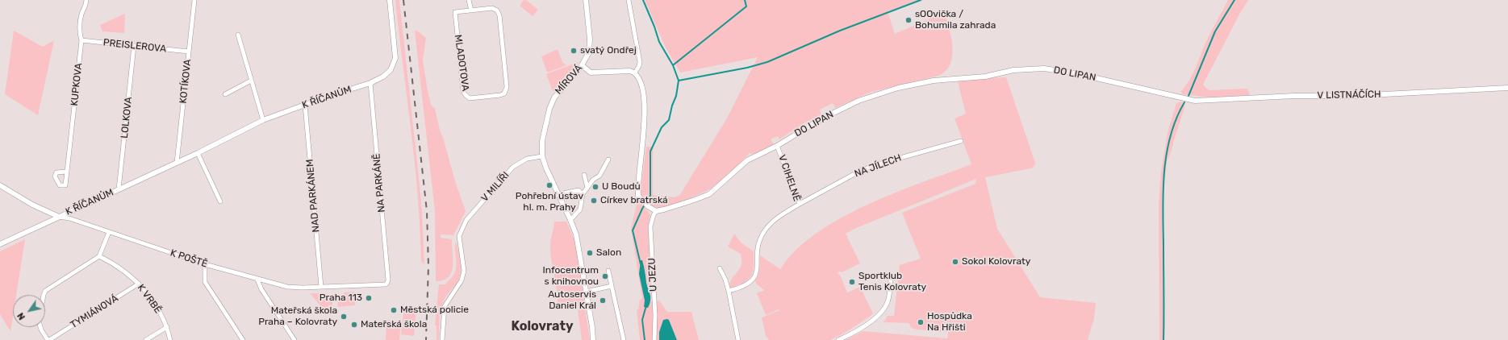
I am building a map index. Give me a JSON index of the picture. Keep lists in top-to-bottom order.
{
  "streets": {
    "street": [
      "PREISLEROVA",
      "MLADOTOVA",
      "DO LIPAN",
      "MÍROVÁ",
      "KOTÍKOVA",
      "KUPKOVA",
      "V LISTNÁČÍCH",
      "K ŘÍČANŮM",
      "LOLKOVA",
      "NA JÍLECH",
      "V CIHELNĚ",
      "NA PARKÁNĚ",
      "V MILÍŘI",
      "NAD PARKÁNEM",
      "K POŠTĚ",
      "U JEZU",
      "K VRBĚ",
      "TYMIÁNOVÁ"
    ]
  },
  "crossings": [
    ["PREISLEROVA", "KOTÍKOVA"],
    ["PREISLEROVA", "KUPKOVA"],
    ["PREISLEROVA", "LOLKOVA"],
    ["DO LIPAN", "V LISTNÁČÍCH"],
    ["DO LIPAN", "V CIHELNĚ"],
    ["DO LIPAN", "U JEZU"],
    ["MÍROVÁ", "V MILÍŘI"],
    ["KOTÍKOVA", "K ŘÍČANŮM"],
    ["K ŘÍČANŮM", "LOLKOVA"],
    ["K ŘÍČANŮM", "NA PARKÁNĚ"],
    ["K ŘÍČANŮM", "NAD PARKÁNEM"],
    ["K ŘÍČANŮM", "K POŠTĚ"],
    ["NA JÍLECH", "V CIHELNĚ"],
    ["NA PARKÁNĚ", "K POŠTĚ"],
    ["NAD PARKÁNEM", "K POŠTĚ"],
    ["K VRBĚ", "TYMIÁNOVÁ"]
  ],
  "districts": ["Kolovraty"],
  "places": [
    "sOOvička / Bohumila zahrada",
    "svatý Ondřej",
    "Pohřební ústav hl. m. Prahy",
    "U Boudů",
    "Církev bratrská",
    "Salon",
    "Sokol Kolovraty",
    "Infocentrum s knihovnou",
    "Sportklub Tenis Kolovraty",
    "Praha 113",
    "Autoservis Daniel Král",
    "Městská policie",
    "Mateřská škola Praha – Kolovraty",
    "Hospůdka Na Hřišti",
    "Mateřská škola"
  ],
  "north": "bottom left"
}
